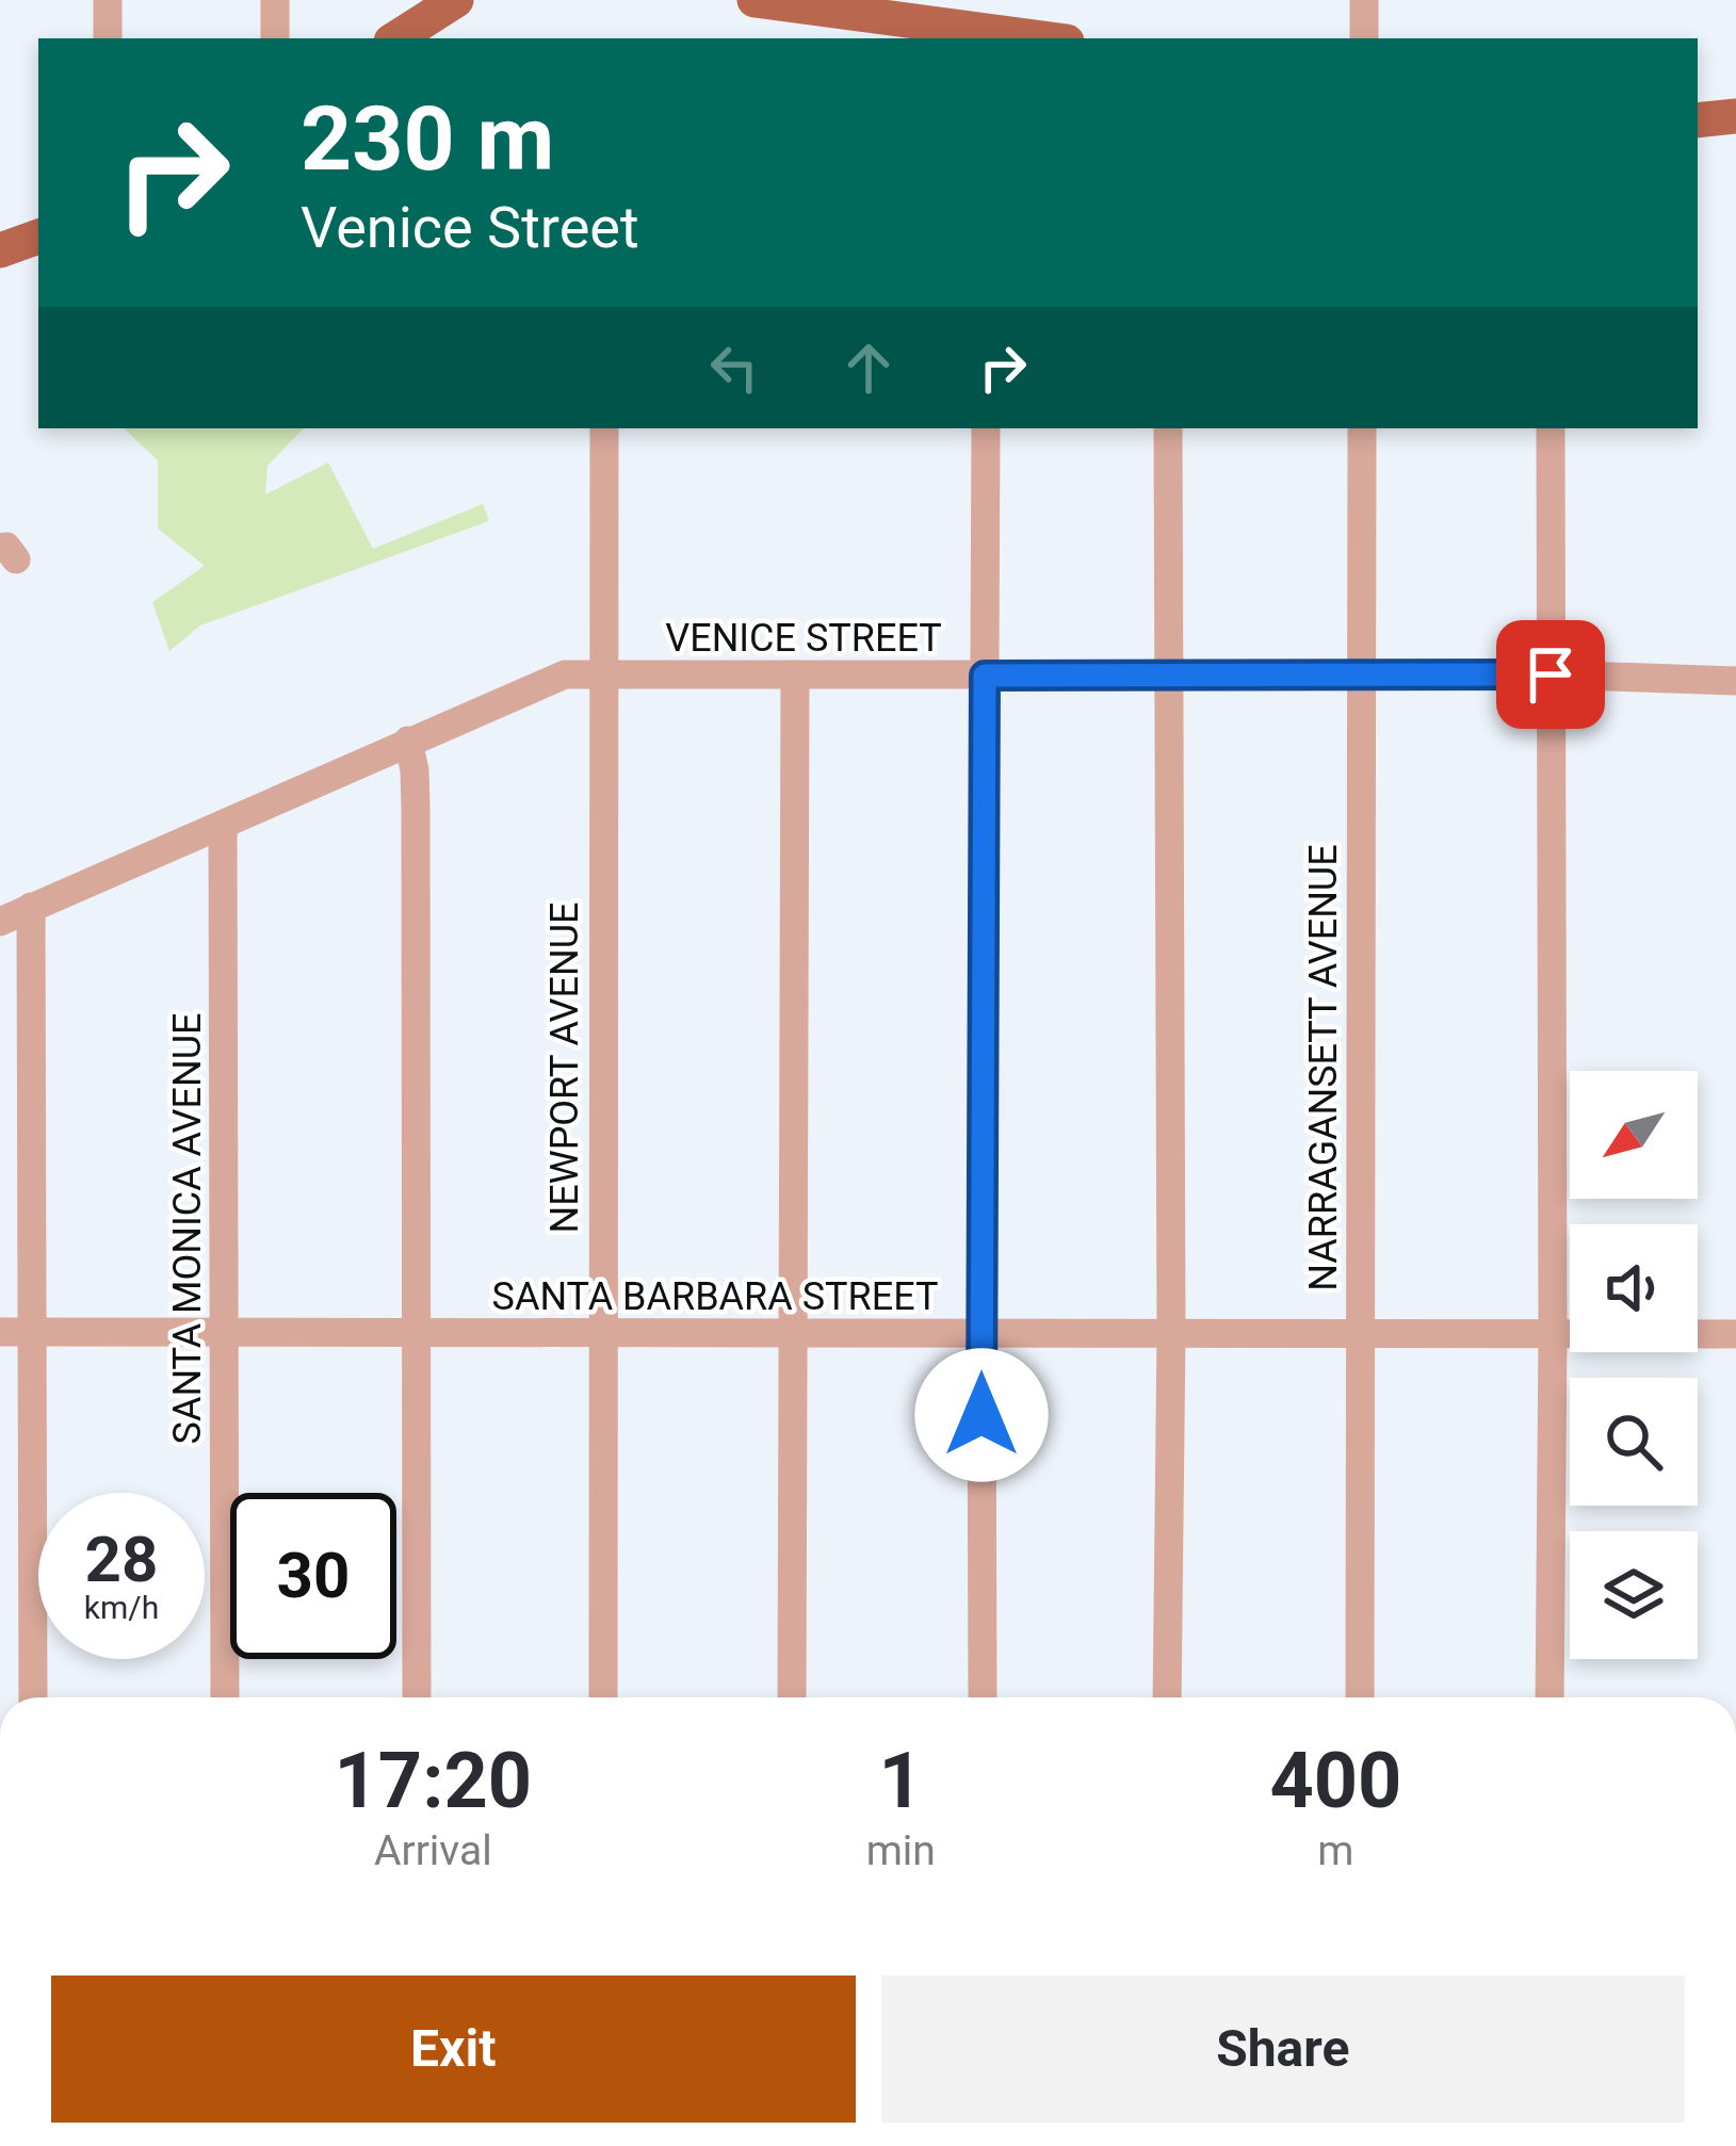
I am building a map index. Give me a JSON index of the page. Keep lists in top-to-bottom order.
{
  "streets": {
    "street": [
      "VENICE STREET",
      "NEWPORT AVENUE",
      "NARRAGANSETT AVENUE",
      "SANTA MONICA AVENUE",
      "SANTA BARBARA STREET"
    ]
  },
  "crossings": [
    ["VENICE STREET", "NEWPORT AVENUE"],
    ["VENICE STREET", "NARRAGANSETT AVENUE"],
    ["VENICE STREET", "SANTA MONICA AVENUE"],
    ["NEWPORT AVENUE", "SANTA BARBARA STREET"],
    ["NARRAGANSETT AVENUE", "SANTA BARBARA STREET"],
    ["SANTA MONICA AVENUE", "SANTA BARBARA STREET"]
  ],
  "north": "bottom left",
  "page": {
    "turn": ["230 m", "Venice Street"],
    "speed": "28 km/h",
    "limit": "30",
    "eta": [
      "17:20",
      "Arrival",
      "1",
      "min",
      "400",
      "m"
    ],
    "buttons": ["Exit", "Share"]
  }
}
